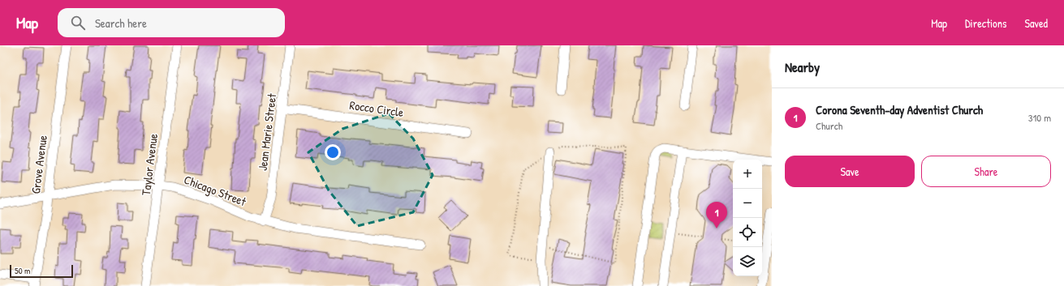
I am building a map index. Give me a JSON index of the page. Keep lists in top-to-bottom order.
{
  "streets": {
    "street": [
      "Rocco Circle",
      "Jean Marie Street",
      "Grove Avenue",
      "Taylor Avenue",
      "Chicago Street"
    ]
  },
  "crossings": [
    ["Rocco Circle", "Jean Marie Street"],
    ["Jean Marie Street", "Chicago Street"],
    ["Grove Avenue", "Chicago Street"],
    ["Taylor Avenue", "Chicago Street"]
  ],
  "scale_bar": "50 m",
  "page": {
    "header": "Map",
    "search": "Search here",
    "nav": ["Map", "Directions", "Saved"],
    "heading": "Nearby",
    "list": [
      {
        "mark": "1",
        "name": "Corona Seventh-day Adventist Church",
        "note": "Church",
        "value": "310 m"
      }
    ],
    "buttons": ["Save", "Share"],
    "map_buttons": ["+", "−"],
    "pins": "1",
    "scale": "50 m"
  }
}
